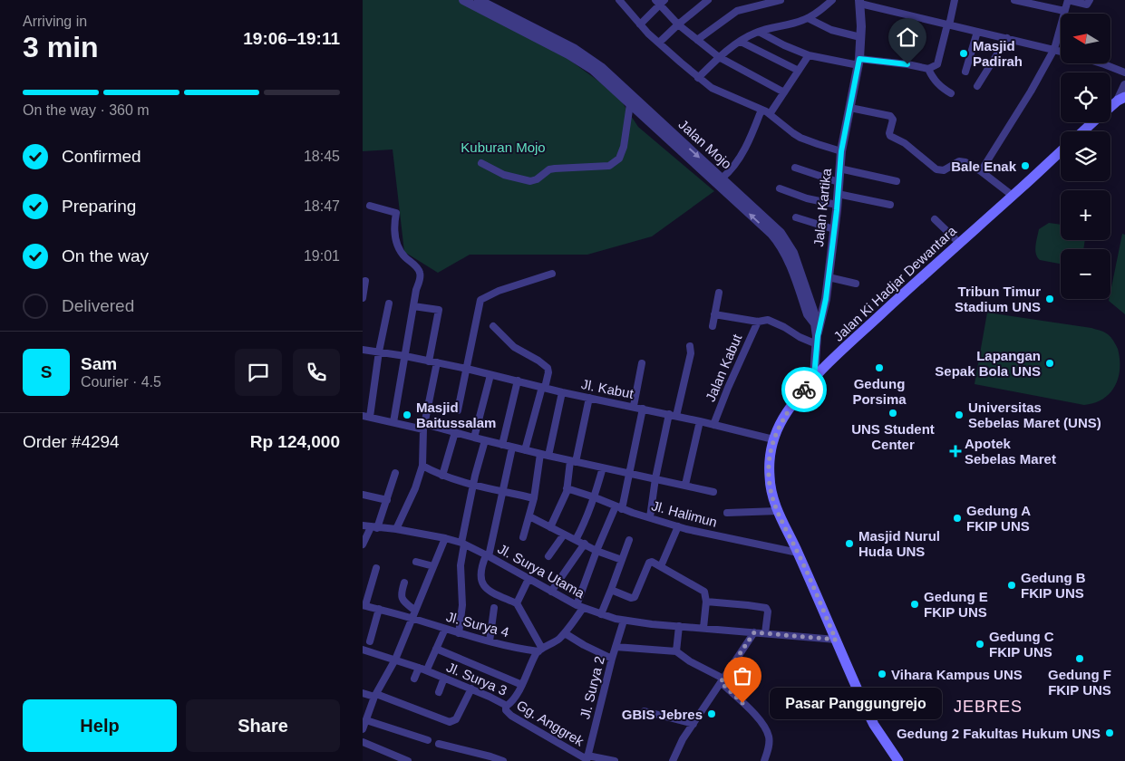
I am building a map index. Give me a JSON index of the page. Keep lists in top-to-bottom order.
{
  "streets": {
    "main road": ["Jalan Ki Hadjar Dewantara"],
    "street": [
      "Jalan Mojo",
      "Jalan Kartika",
      "Jalan Kabut",
      "Jl. Kabut",
      "Jl. Halimun",
      "Jl. Surya Utama",
      "Jl. Surya 4",
      "Jl. Surya 3",
      "Jl. Surya 2",
      "Gg. Anggrek"
    ]
  },
  "crossings": [
    ["Jalan Mojo", "Jalan Kartika"],
    ["Jalan Mojo", "Jalan Ki Hadjar Dewantara"],
    ["Jalan Ki Hadjar Dewantara", "Jl. Kabut"],
    ["Jalan Ki Hadjar Dewantara", "Jl. Halimun"],
    ["Jalan Ki Hadjar Dewantara", "Jl. Surya Utama"],
    ["Jalan Kabut", "Jl. Kabut"],
    ["Jl. Surya Utama", "Jl. Surya 2"],
    ["Jl. Surya 4", "Jl. Surya 3"],
    ["Jl. Surya 3", "Gg. Anggrek"],
    ["Jl. Surya 2", "Gg. Anggrek"]
  ],
  "districts": ["JEBRES"],
  "parks": ["Kuburan Mojo"],
  "places": {
    "other": [
      "Masjid Padirah",
      "Bale Enak",
      "Tribun Timur Stadium UNS",
      "Lapangan Sepak Bola UNS",
      "Gedung Porsima",
      "UNS Student Center",
      "Masjid Baitussalam",
      "Universitas Sebelas Maret (UNS)",
      "Gedung A FKIP UNS",
      "Masjid Nurul Huda UNS",
      "Gedung B FKIP UNS",
      "Gedung E FKIP UNS",
      "Gedung C FKIP UNS",
      "Gedung F FKIP UNS",
      "Vihara Kampus UNS",
      "Pasar Panggungrejo",
      "GBIS Jebres",
      "Gedung 2 Fakultas Hukum UNS"
    ],
    "health": ["Apotek Sebelas Maret"]
  },
  "north": "left",
  "page": {
    "heading": ["3 min", "Arriving in", "19:06–19:11"],
    "panel": [
      "Sam",
      "Courier · 4.5",
      "Order #4294",
      "Rp 124,000"
    ],
    "map_buttons": ["+", "−"],
    "bar": "On the way · 360 m",
    "list": [
      ["Confirmed", "18:45"],
      ["Preparing", "18:47"],
      ["On the way", "19:01"],
      "Delivered"
    ],
    "round": "S",
    "bubble": "Pasar Panggungrejo",
    "buttons": ["Help", "Share"]
  }
}
